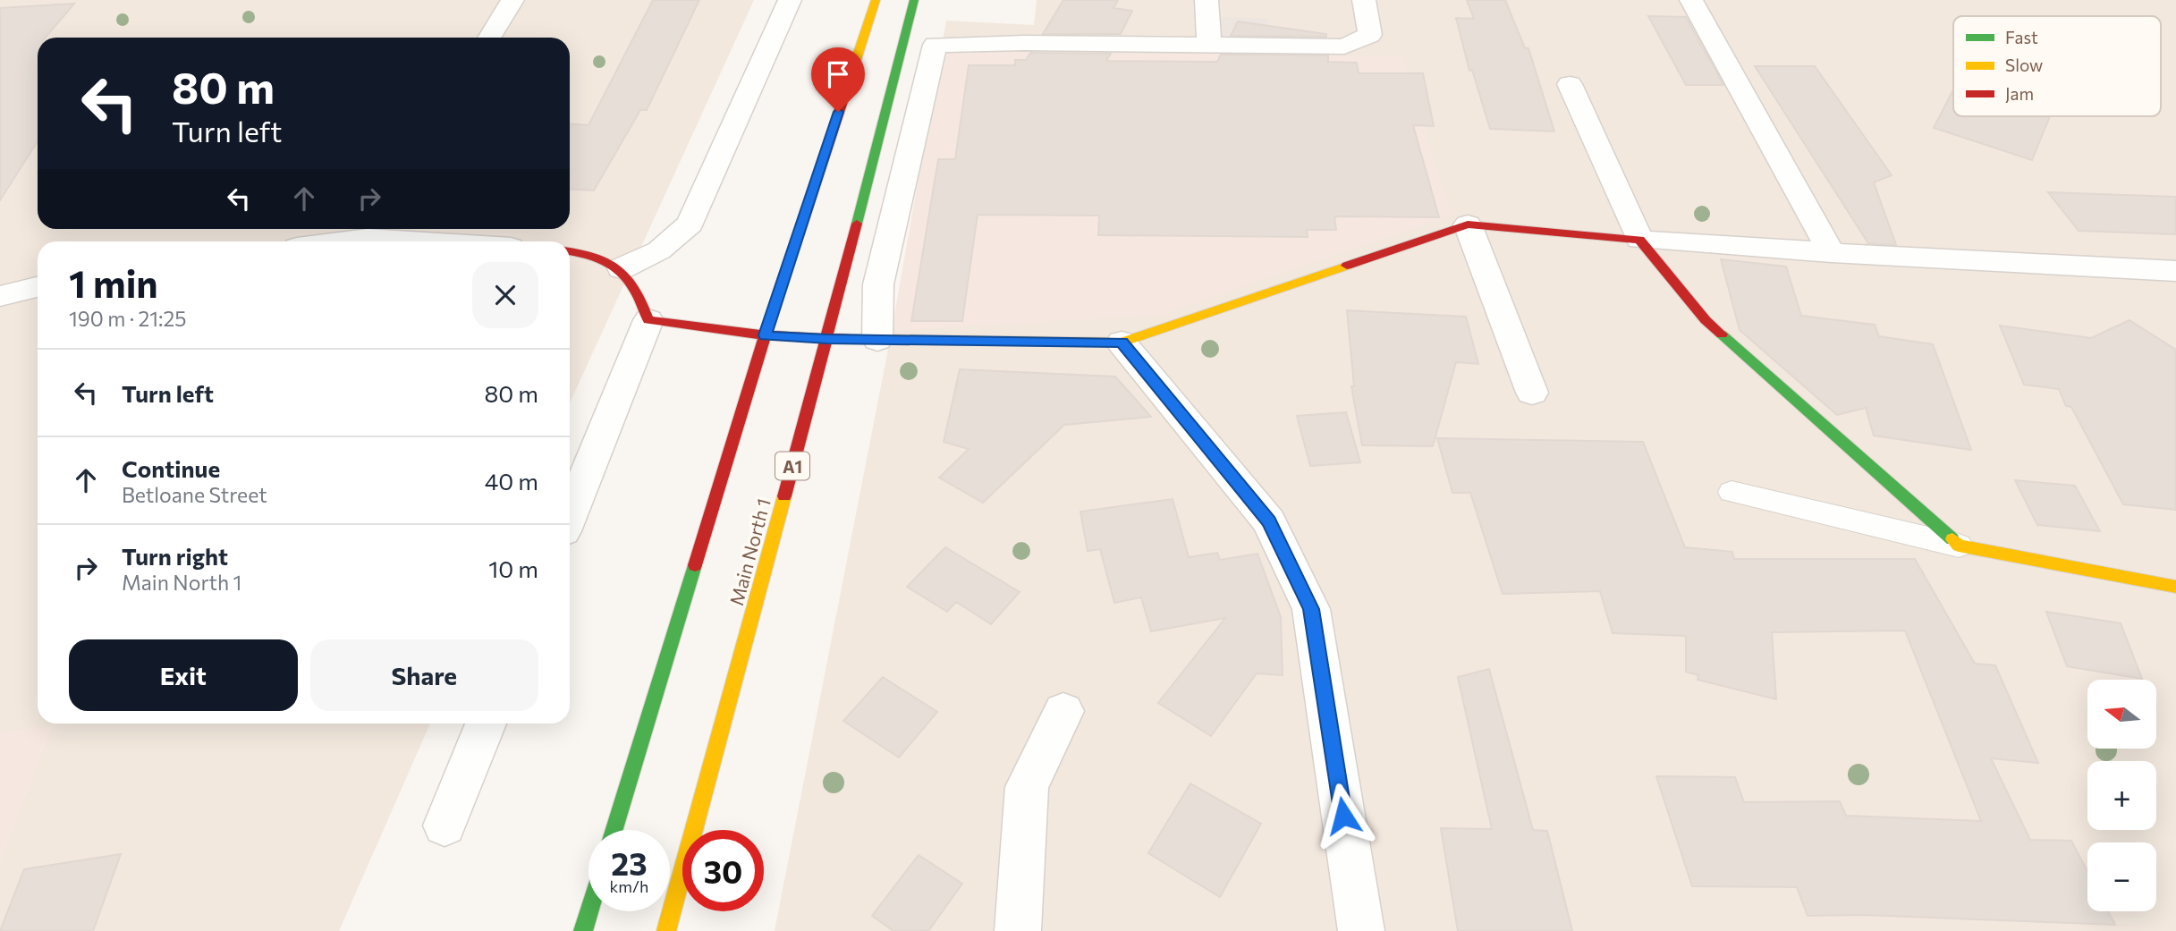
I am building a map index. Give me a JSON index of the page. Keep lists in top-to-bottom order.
{
  "streets": {
    "main road": ["A1", "Main North 1"]
  },
  "legend": ["Fast", "Slow", "Jam"],
  "north": "left",
  "page": {
    "turn": ["80 m", "Turn left"],
    "heading": ["1 min", "190 m · 21:25"],
    "list": [
      {
        "name": "Turn left",
        "value": "80 m"
      },
      {
        "name": "Continue",
        "note": "Betloane Street",
        "value": "40 m"
      },
      {
        "name": "Turn right",
        "note": "Main North 1",
        "value": "10 m"
      }
    ],
    "buttons": ["Exit", "Share"],
    "map_buttons": ["+", "−"],
    "speed": "23 km/h",
    "limit": "30"
  }
}
